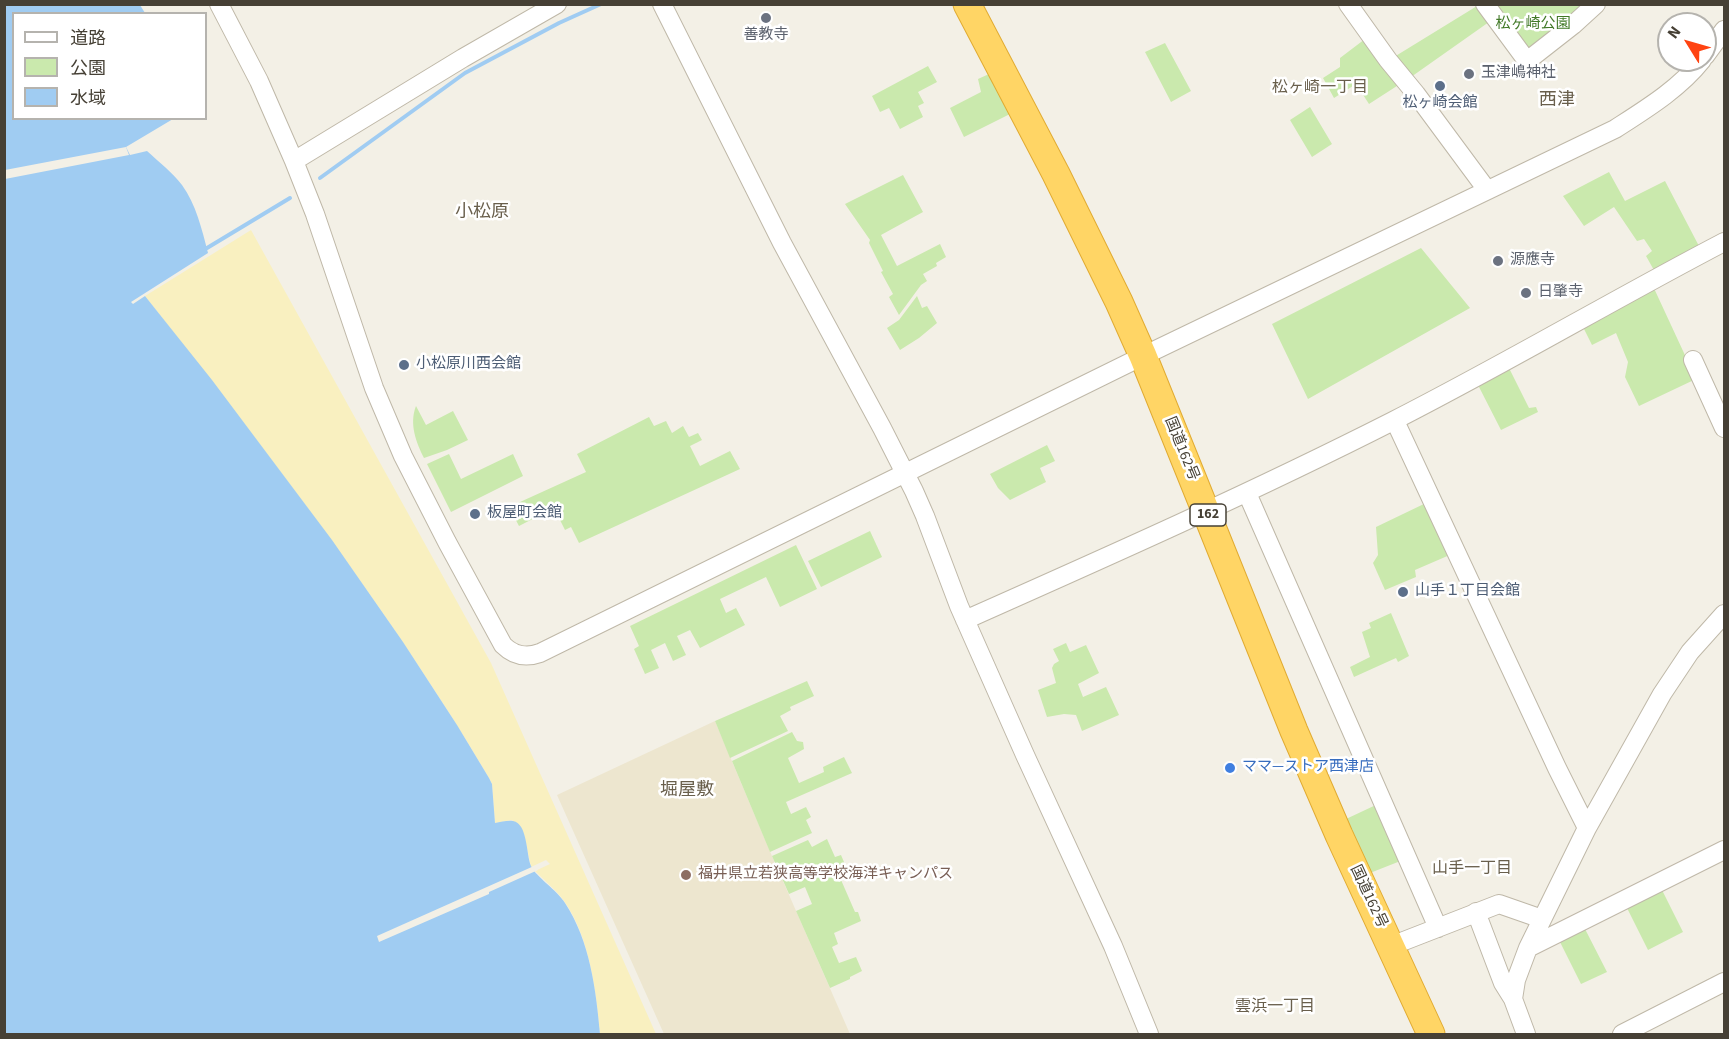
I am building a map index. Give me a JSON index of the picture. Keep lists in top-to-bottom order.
{
  "streets": {
    "highway": ["国道162号", "162"]
  },
  "districts": [
    "松ヶ崎一丁目",
    "西津",
    "小松原",
    "堀屋敷",
    "山手一丁目",
    "雲浜一丁目"
  ],
  "parks": ["松ヶ崎公園"],
  "places": [
    "善教寺",
    "玉津嶋神社",
    "松ヶ崎会館",
    "源應寺",
    "日肇寺",
    "小松原川西会館",
    "板屋町会館",
    "山手１丁目会館",
    "ママ―ストア西津店",
    "福井県立若狭高等学校海洋キャンパス"
  ],
  "legend": ["道路", "公園", "水域"],
  "north": "top left"
}
